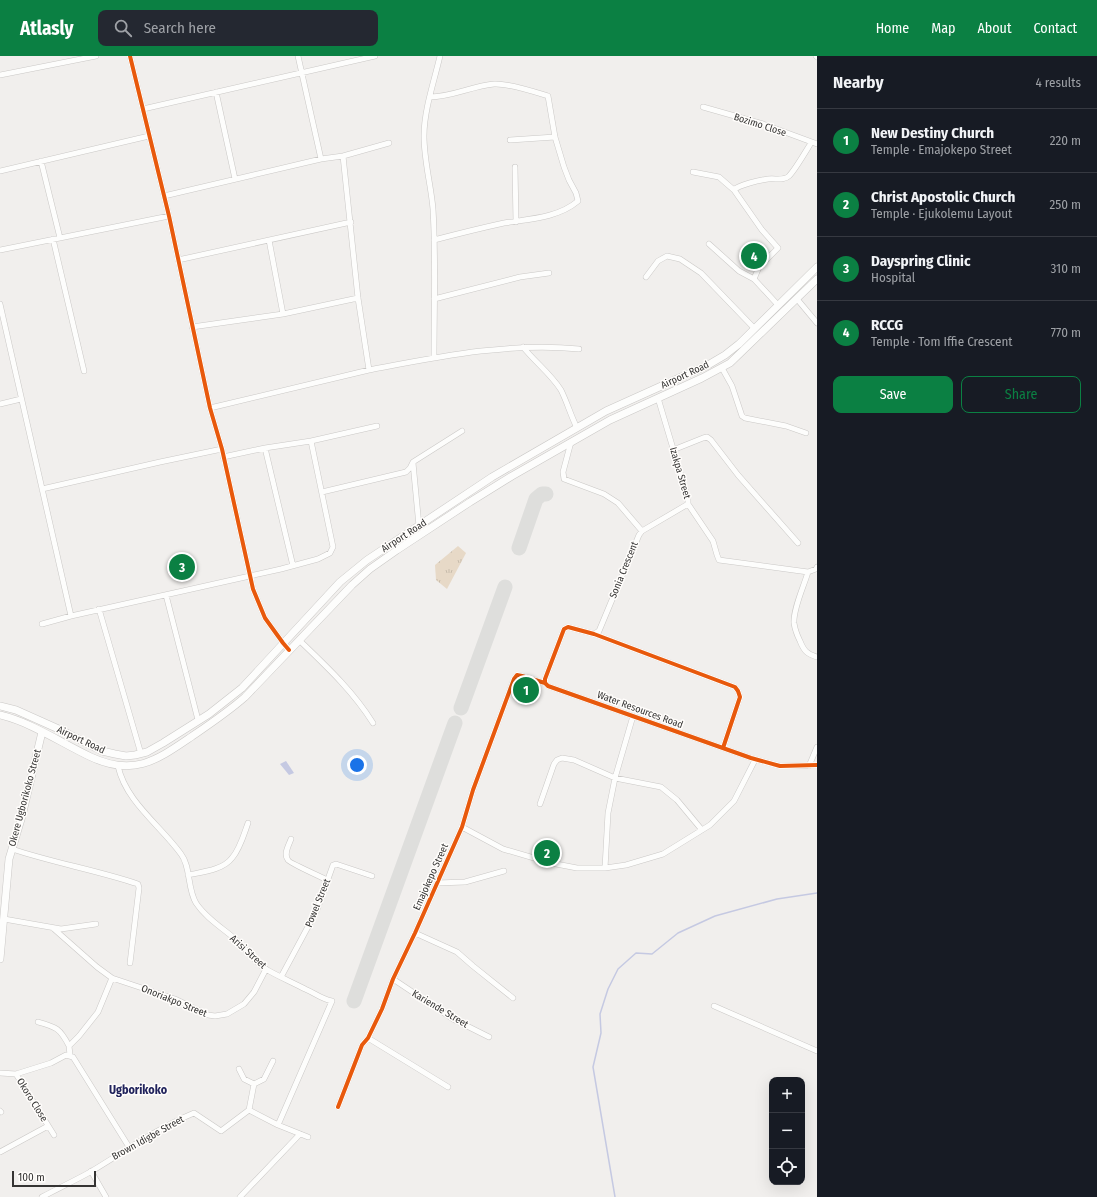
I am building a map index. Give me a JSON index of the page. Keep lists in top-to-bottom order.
{
  "streets": {
    "main road": ["Airport Road", "Okere Ugborikoko Street"],
    "street": [
      "Bozimo Close",
      "Izakpa Street",
      "Sonia Crescent",
      "Water Resources Road",
      "Emajokepo Street",
      "Powel Street",
      "Arisi Street",
      "Onoriakpo Street",
      "Kariende Street",
      "Okoro Close",
      "Brown Idigbe Street"
    ]
  },
  "crossings": [
    ["Airport Road", "Izakpa Street"],
    ["Airport Road", "Okere Ugborikoko Street"],
    ["Airport Road", "Arisi Street"],
    ["Izakpa Street", "Sonia Crescent"],
    ["Water Resources Road", "Emajokepo Street"],
    ["Emajokepo Street", "Kariende Street"],
    ["Powel Street", "Arisi Street"],
    ["Arisi Street", "Onoriakpo Street"]
  ],
  "districts": ["Ugborikoko"],
  "scale_bar": "100 m",
  "page": {
    "header": "Atlasly",
    "search": "Search here",
    "nav": [
      "Home",
      "Map",
      "About",
      "Contact"
    ],
    "heading": ["Nearby", "4 results"],
    "list": [
      {
        "mark": "1",
        "name": "New Destiny Church",
        "note": "Temple · Emajokepo Street",
        "value": "220 m"
      },
      {
        "mark": "2",
        "name": "Christ Apostolic Church",
        "note": "Temple · Ejukolemu Layout",
        "value": "250 m"
      },
      {
        "mark": "3",
        "name": "Dayspring Clinic",
        "note": "Hospital",
        "value": "310 m"
      },
      {
        "mark": "4",
        "name": "RCCG",
        "note": "Temple · Tom Iffie Crescent",
        "value": "770 m"
      }
    ],
    "pins": [
      "4",
      "3",
      "1",
      "2"
    ],
    "buttons": ["Save", "Share"],
    "map_buttons": ["+", "−"],
    "scale": "100 m"
  }
}
